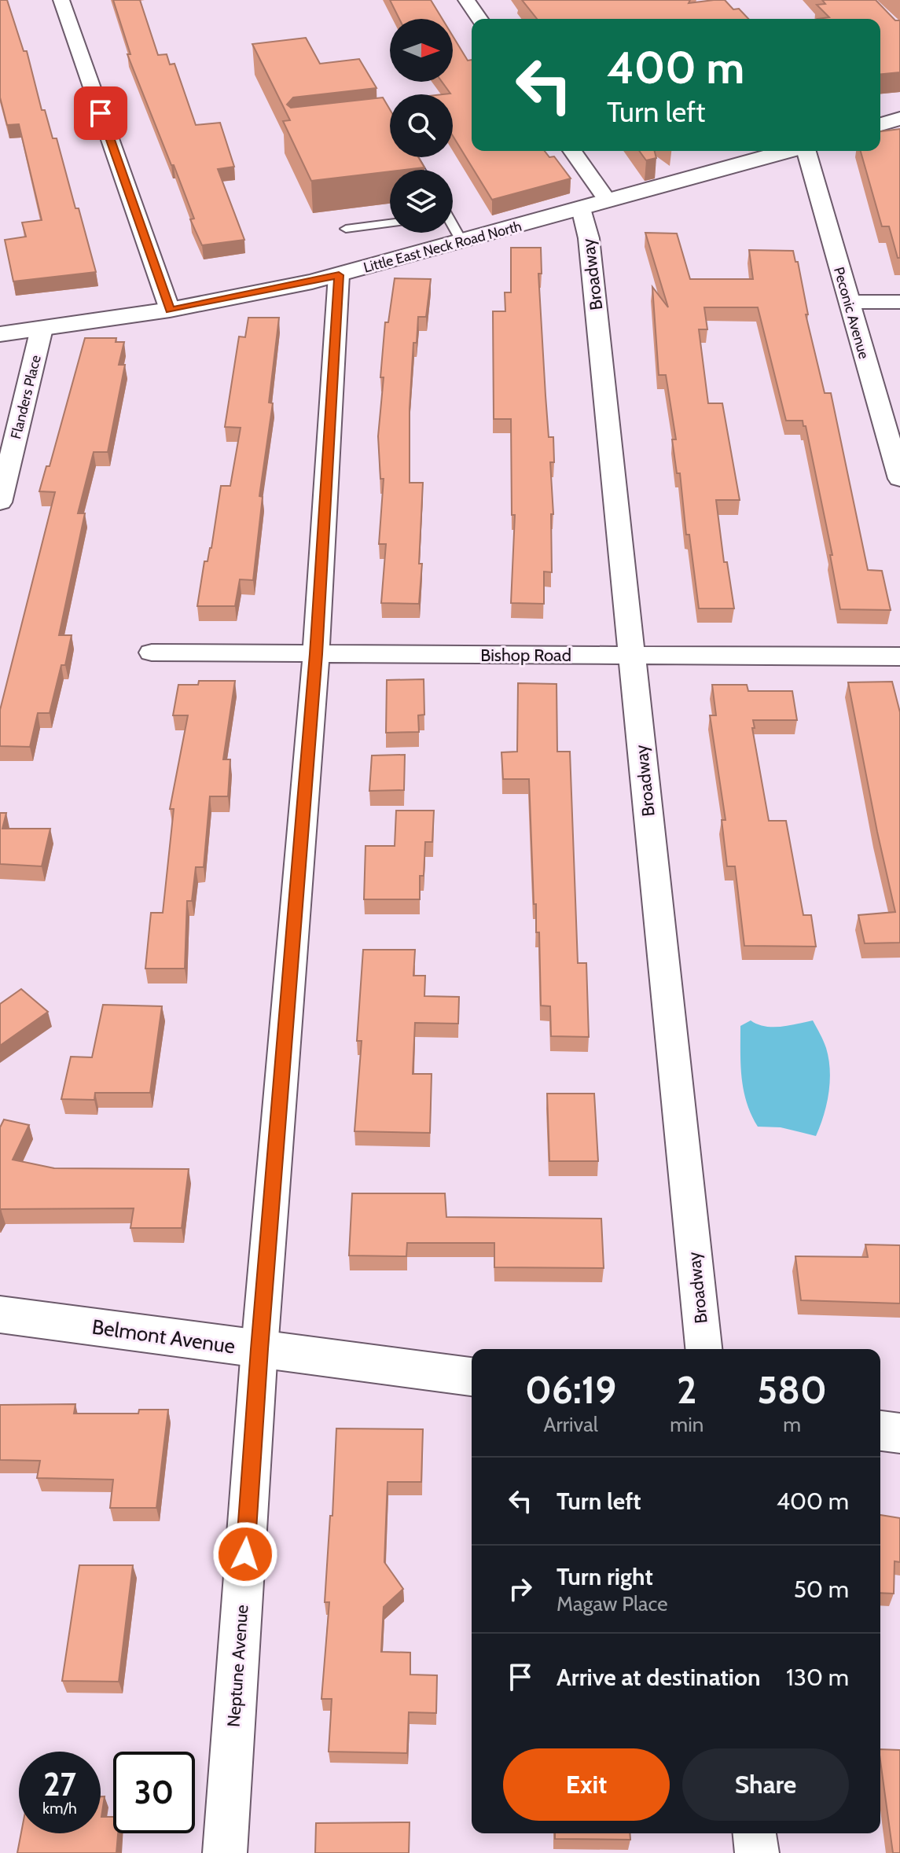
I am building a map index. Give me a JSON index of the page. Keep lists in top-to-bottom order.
{
  "streets": {
    "main road": ["Little East Neck Road North", "Belmont Avenue"],
    "street": [
      "Broadway",
      "Peconic Avenue",
      "Flanders Place",
      "Bishop Road",
      "Neptune Avenue"
    ]
  },
  "crossings": [
    ["Little East Neck Road North", "Broadway"],
    ["Little East Neck Road North", "Flanders Place"],
    ["Little East Neck Road North", "Neptune Avenue"],
    ["Broadway", "Bishop Road"],
    ["Bishop Road", "Neptune Avenue"],
    ["Belmont Avenue", "Neptune Avenue"]
  ],
  "north": "right",
  "page": {
    "turn": ["400 m", "Turn left"],
    "eta": [
      "06:19",
      "Arrival",
      "2",
      "min",
      "580",
      "m"
    ],
    "list": [
      {
        "name": "Turn left",
        "value": "400 m"
      },
      {
        "name": "Turn right",
        "note": "Magaw Place",
        "value": "50 m"
      },
      {
        "name": "Arrive at destination",
        "value": "130 m"
      }
    ],
    "buttons": ["Exit", "Share"],
    "speed": "27 km/h",
    "limit": "30"
  }
}
